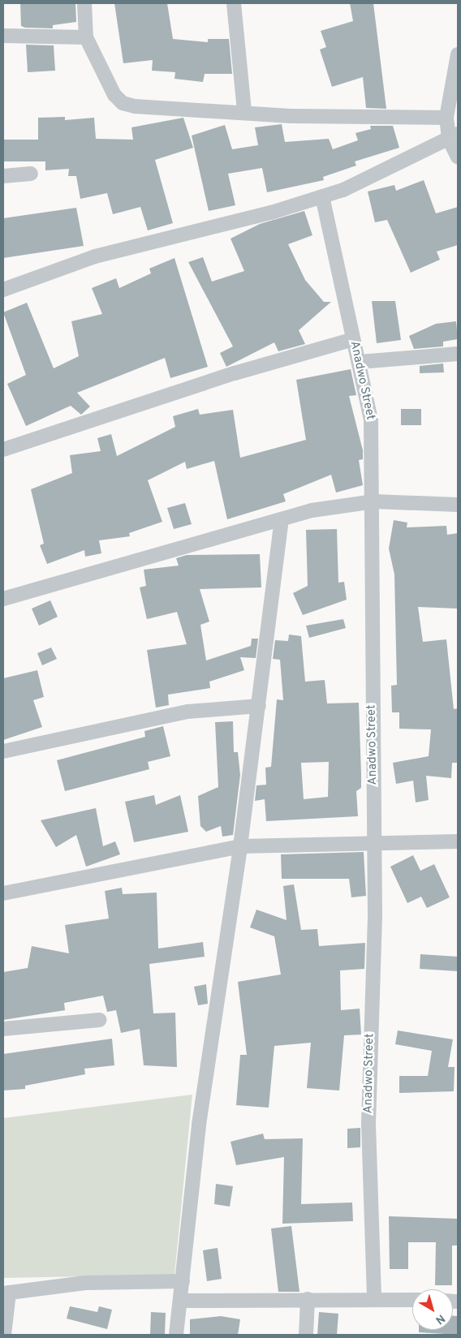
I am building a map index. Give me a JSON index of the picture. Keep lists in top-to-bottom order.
{
  "streets": {
    "street": ["Anadwo Street"]
  },
  "north": "bottom right"
}
